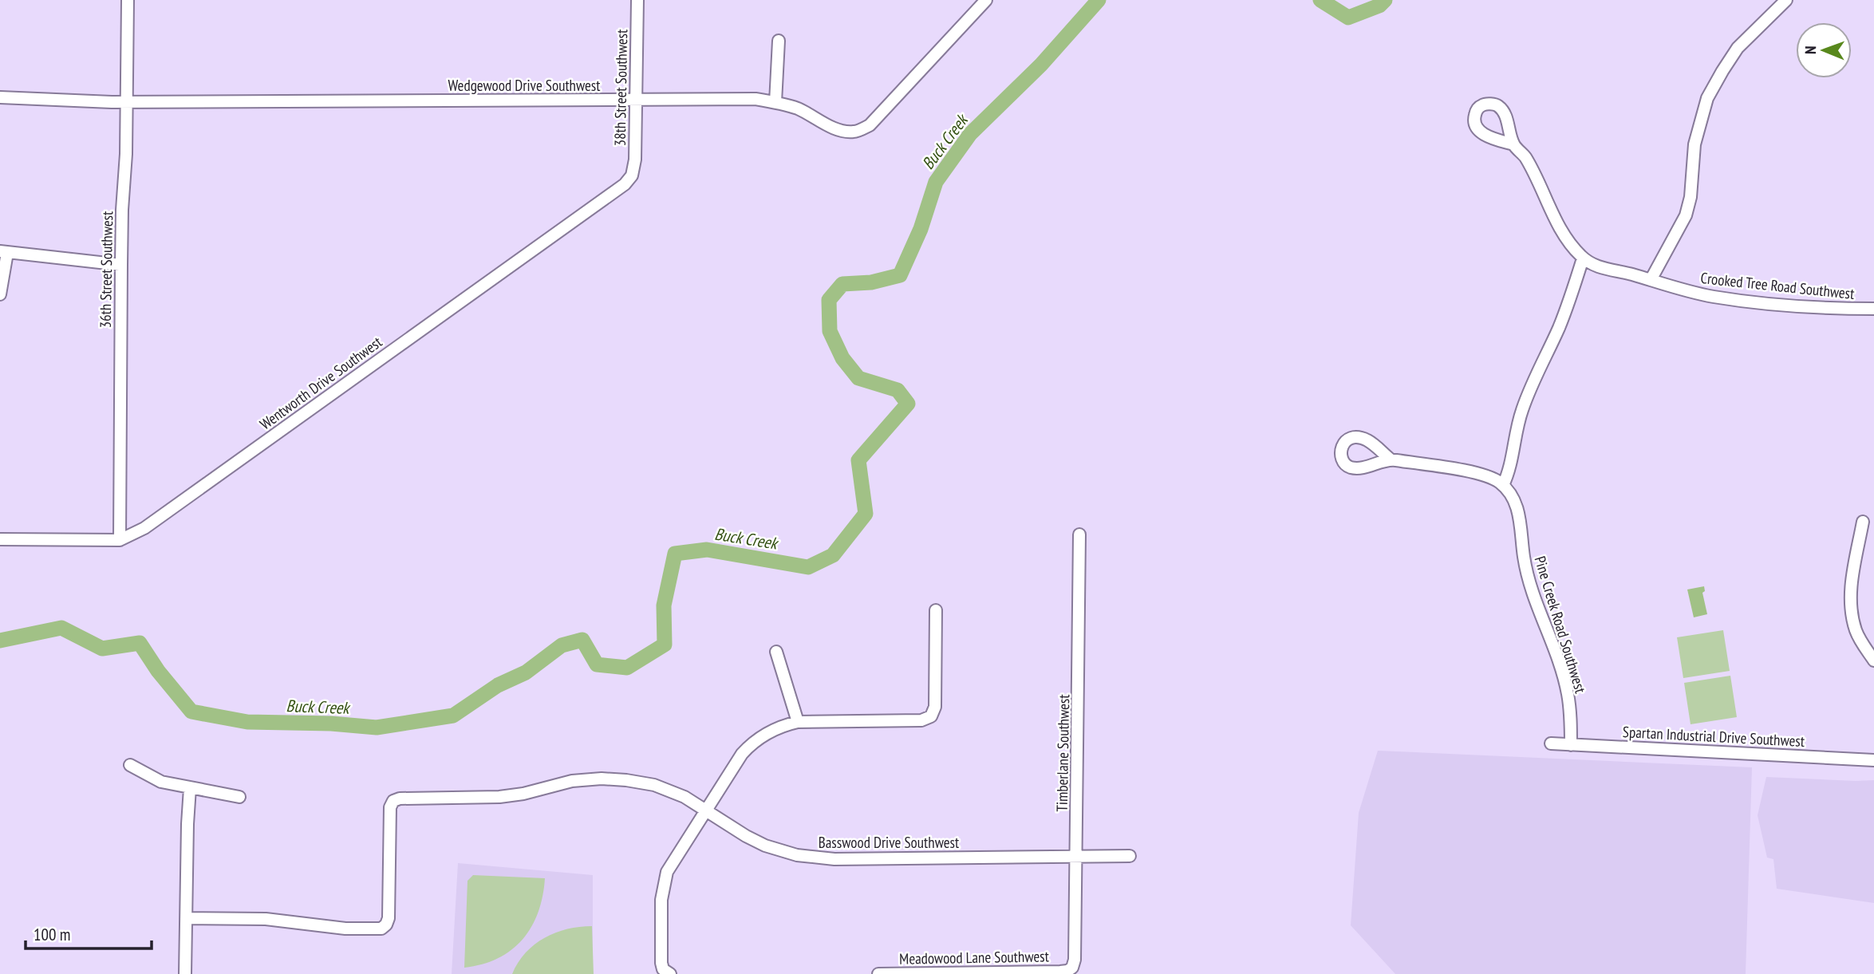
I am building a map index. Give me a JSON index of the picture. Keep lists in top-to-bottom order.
{
  "streets": {
    "street": [
      "Wedgewood Drive Southwest",
      "38th Street Southwest",
      "36th Street Southwest",
      "Crooked Tree Road Southwest",
      "Wentworth Drive Southwest",
      "Pine Creek Road Southwest",
      "Spartan Industrial Drive Southwest",
      "Timberlane Southwest",
      "Basswood Drive Southwest",
      "Meadowood Lane Southwest"
    ]
  },
  "crossings": [
    ["Wedgewood Drive Southwest", "38th Street Southwest"],
    ["Wedgewood Drive Southwest", "36th Street Southwest"],
    ["38th Street Southwest", "Wentworth Drive Southwest"],
    ["36th Street Southwest", "Wentworth Drive Southwest"],
    ["Pine Creek Road Southwest", "Spartan Industrial Drive Southwest"],
    ["Timberlane Southwest", "Basswood Drive Southwest"],
    ["Timberlane Southwest", "Meadowood Lane Southwest"]
  ],
  "water": ["Buck Creek"],
  "scale_bar": "100 m",
  "north": "left"
}
